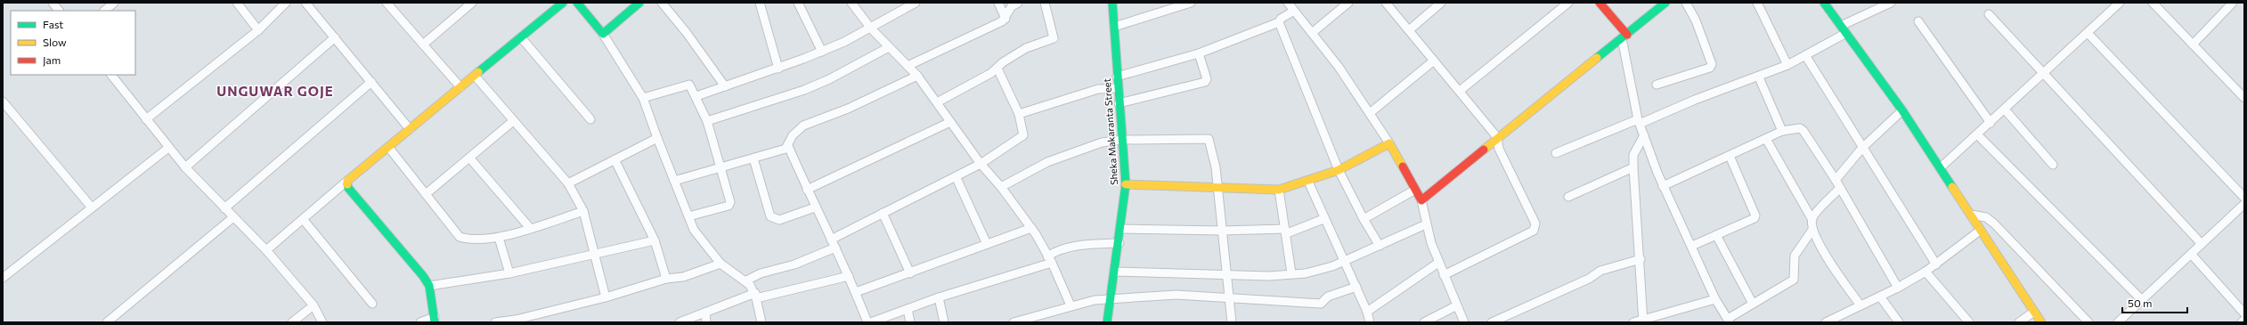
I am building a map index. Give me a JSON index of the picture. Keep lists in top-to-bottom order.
{
  "streets": {
    "street": ["Sheka Makaranta Street"]
  },
  "districts": ["UNGUWAR GOJE"],
  "legend": ["Fast", "Slow", "Jam"],
  "scale_bar": "50 m"
}
